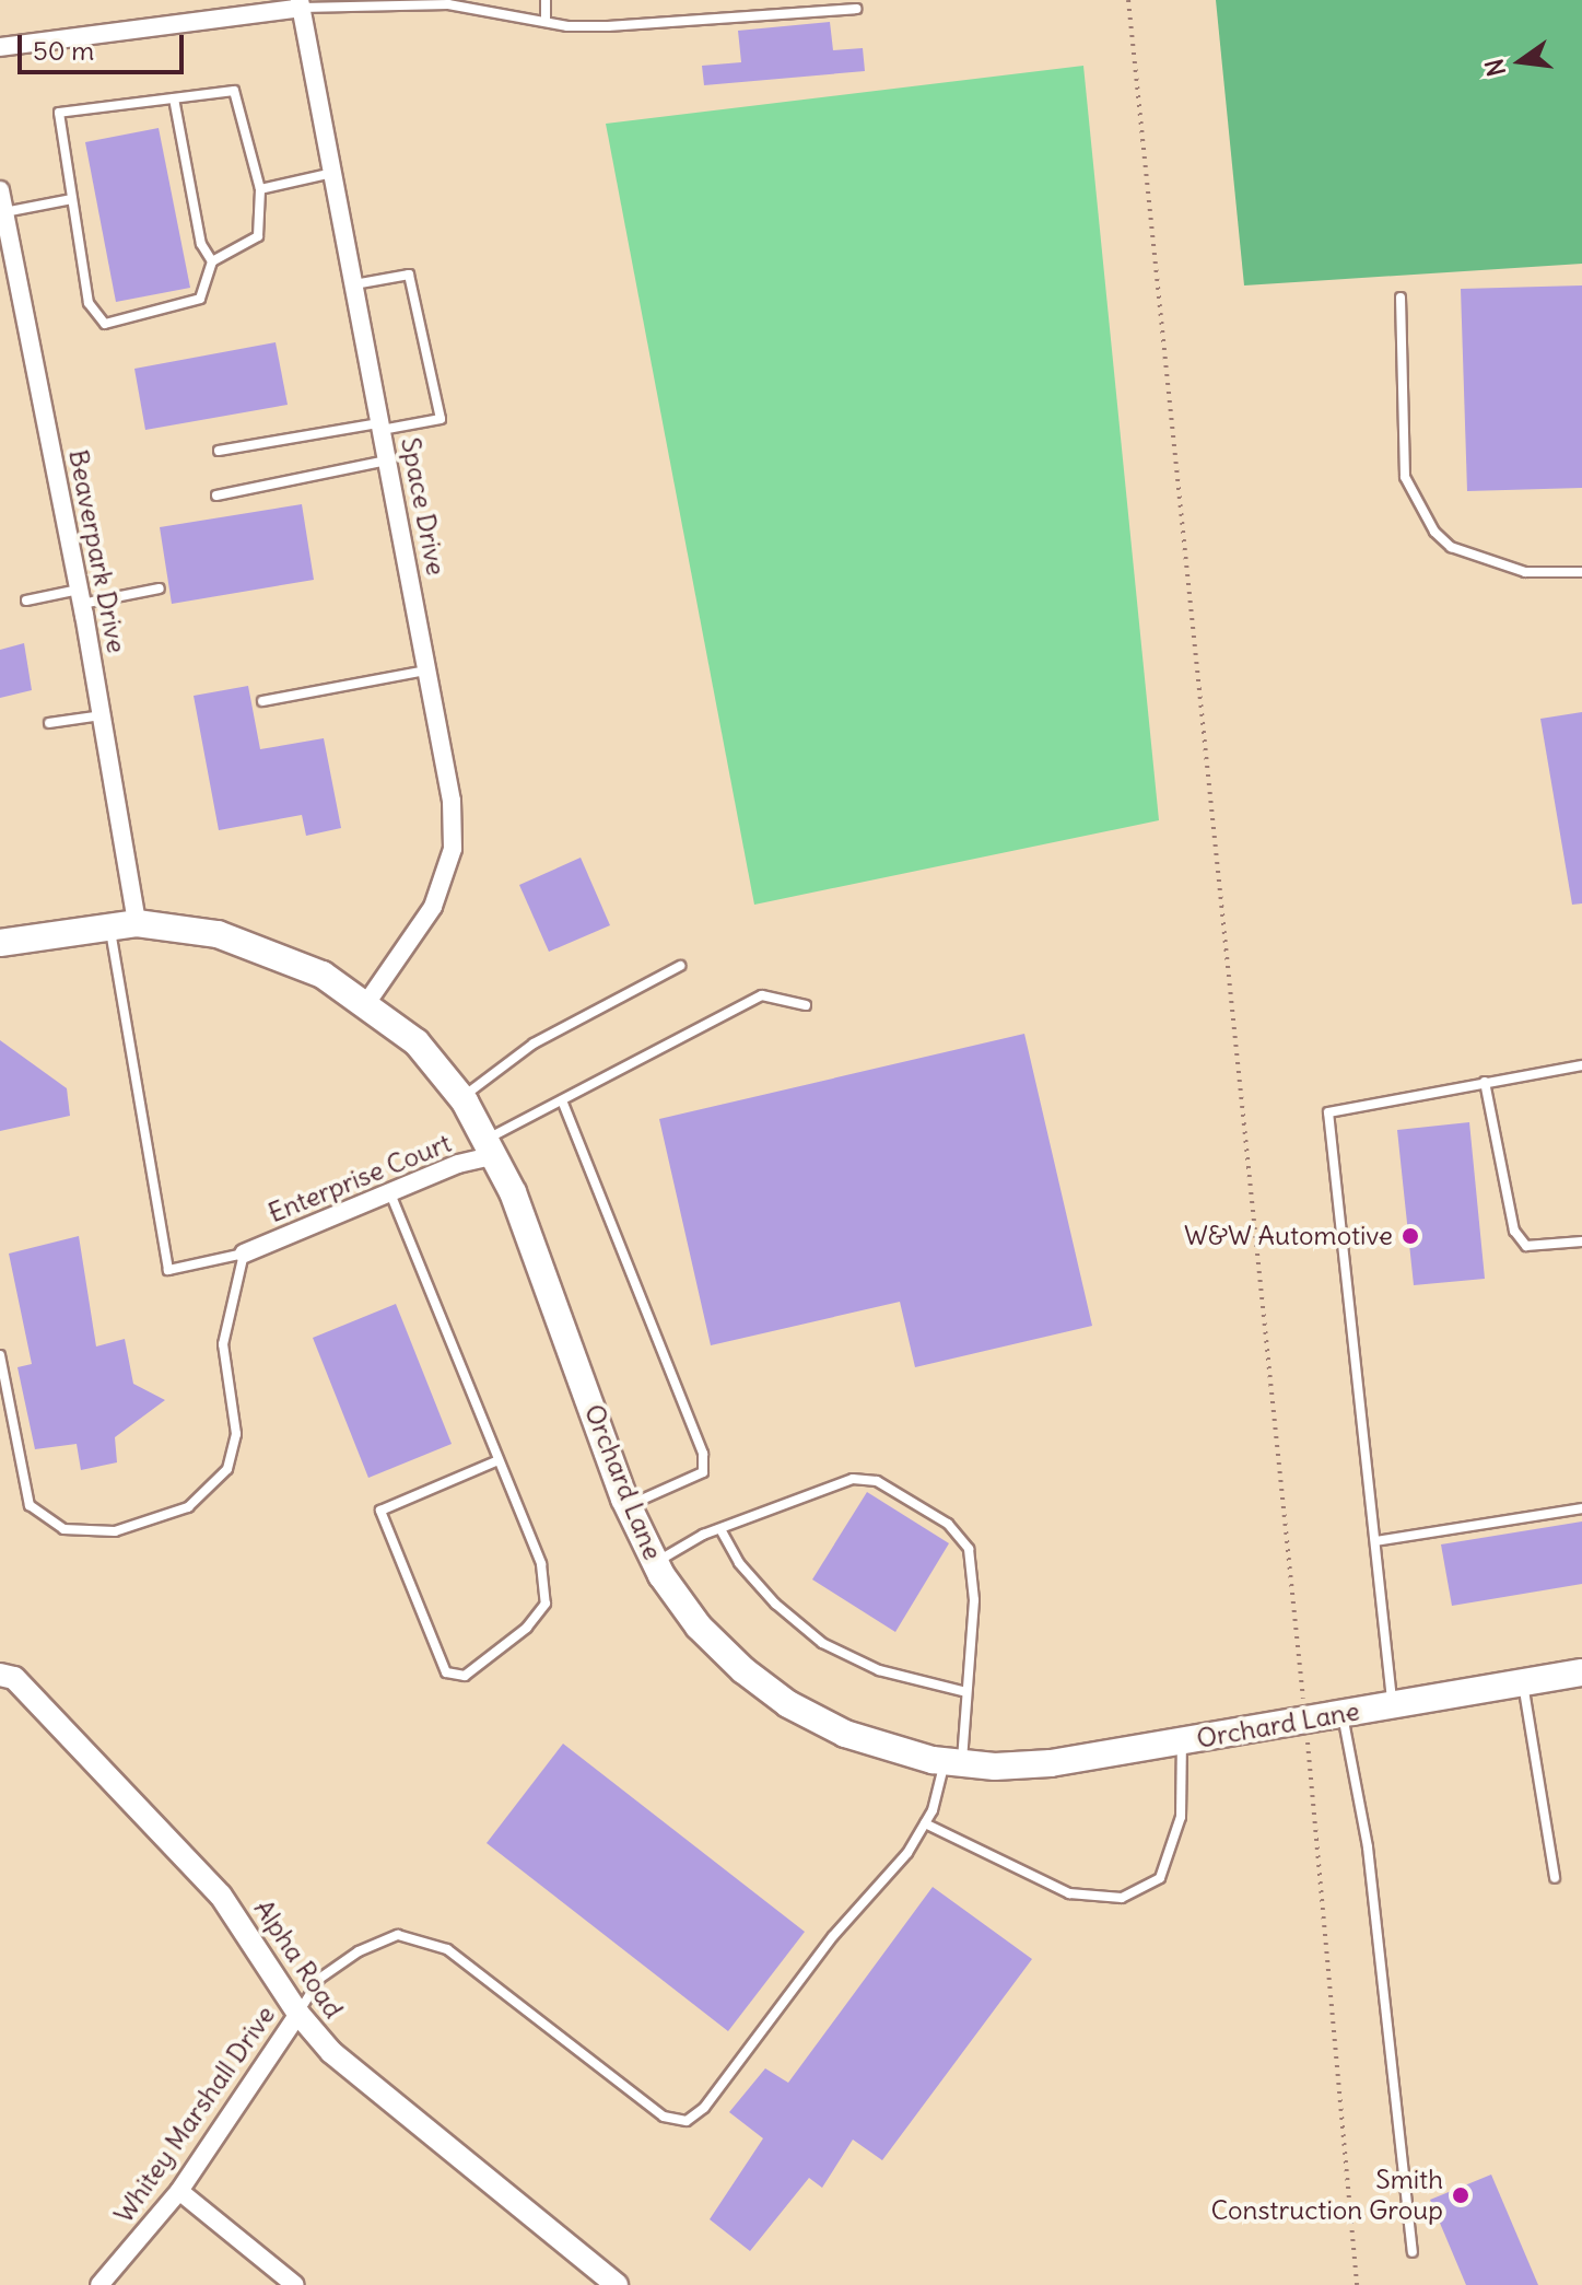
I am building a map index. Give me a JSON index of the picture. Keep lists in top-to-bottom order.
{
  "streets": {
    "main road": ["Orchard Lane"],
    "street": [
      "Space Drive",
      "Beaverpark Drive",
      "Enterprise Court",
      "Alpha Road",
      "Whitey Marshall Drive"
    ]
  },
  "crossings": [
    ["Space Drive", "Orchard Lane"],
    ["Beaverpark Drive", "Orchard Lane"],
    ["Enterprise Court", "Orchard Lane"],
    ["Alpha Road", "Whitey Marshall Drive"]
  ],
  "places": ["W&W Automotive", "Smith Construction Group"],
  "scale_bar": "50 m",
  "north": "left"
}
